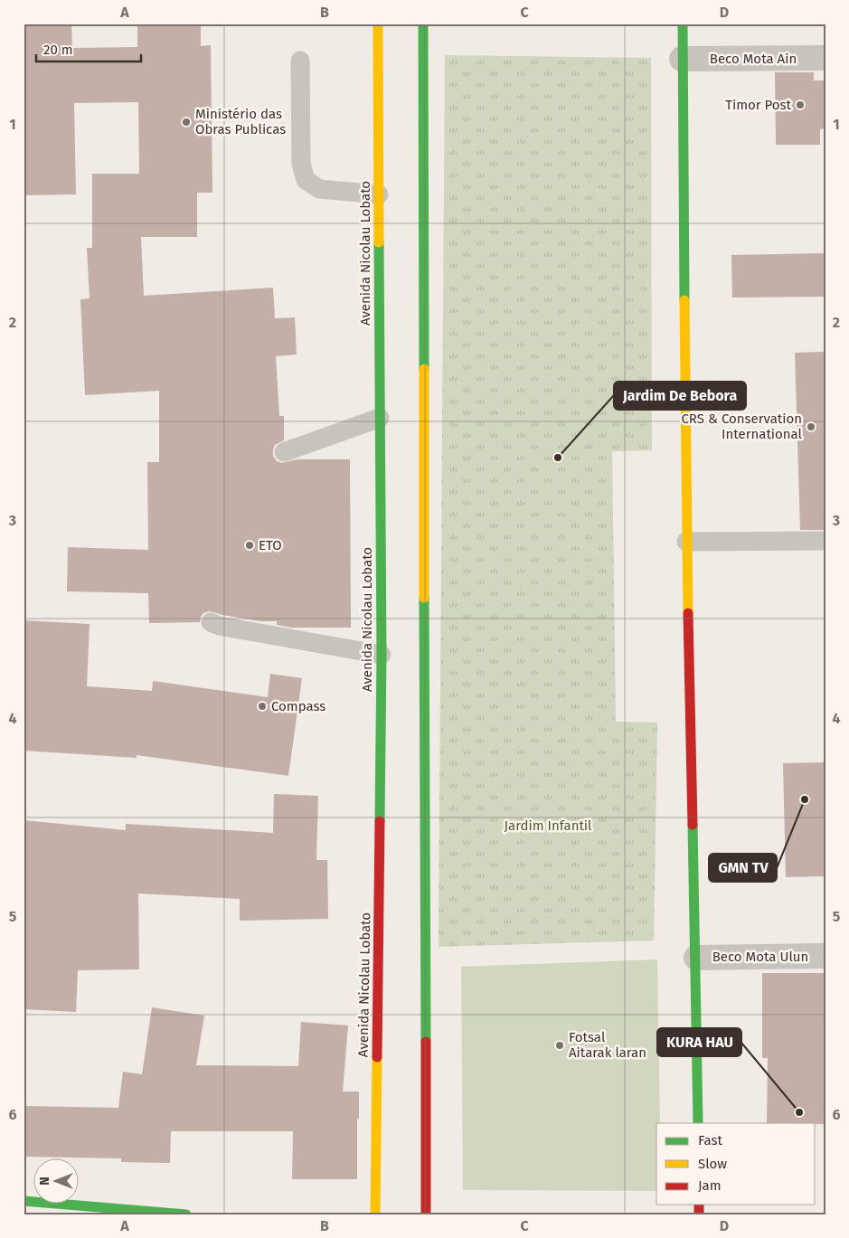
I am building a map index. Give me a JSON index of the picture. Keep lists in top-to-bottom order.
{
  "streets": {
    "main road": ["Avenida Nicolau Lobato"],
    "street": ["Beco Mota Ain", "Beco Mota Ulun"]
  },
  "parks": ["Jardim Infantil"],
  "places": [
    "Timor Post",
    "Ministério das Obras Publicas",
    "CRS & Conservation International",
    "Jardim De Bebora",
    "ETO",
    "Compass",
    "GMN TV",
    "Fotsal Aitarak laran",
    "KURA HAU"
  ],
  "legend": ["Fast", "Slow", "Jam"],
  "scale_bar": "20 m",
  "north": "left",
  "grid": {
    "columns": [
      "A",
      "B",
      "C",
      "D"
    ],
    "rows": [
      "1",
      "2",
      "3",
      "4",
      "5",
      "6"
    ]
  }
}
